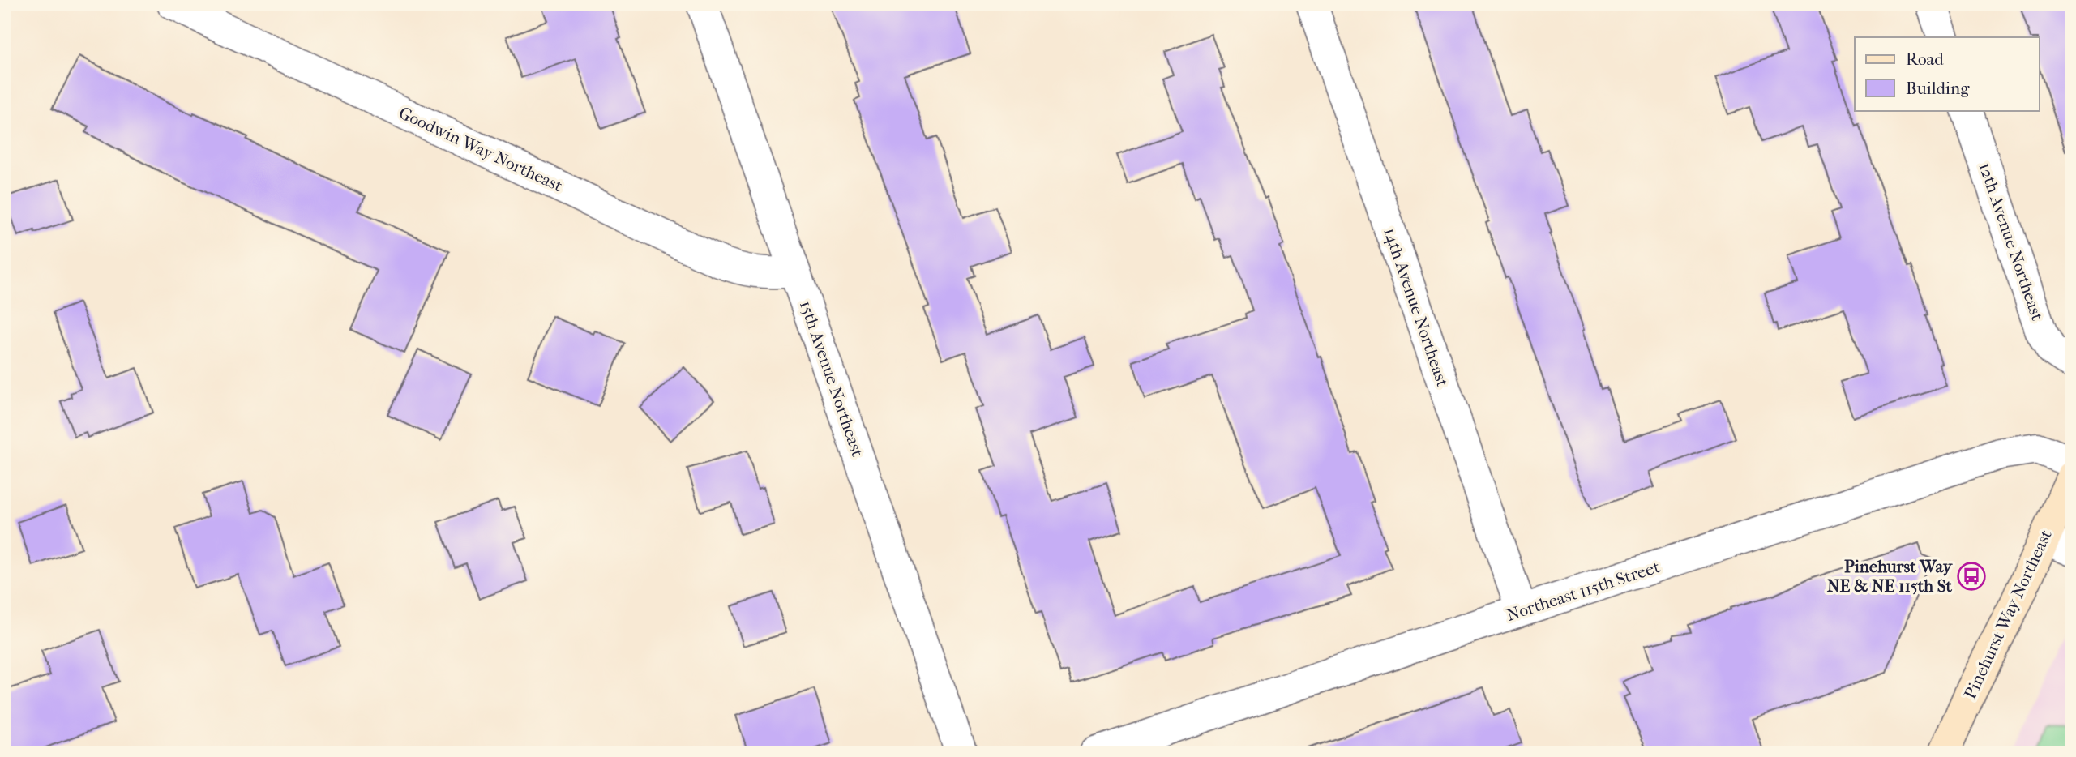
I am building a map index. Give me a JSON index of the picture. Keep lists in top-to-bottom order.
{
  "streets": {
    "main road": ["Pinehurst Way Northeast"],
    "street": [
      "Goodwin Way Northeast",
      "12th Avenue Northeast",
      "14th Avenue Northeast",
      "15th Avenue Northeast",
      "Northeast 115th Street"
    ]
  },
  "crossings": [
    ["Goodwin Way Northeast", "15th Avenue Northeast"],
    ["14th Avenue Northeast", "Northeast 115th Street"]
  ],
  "places": {
    "bus stop": ["Pinehurst Way NE & NE 115th St"]
  },
  "legend": ["Road", "Building"]
}
